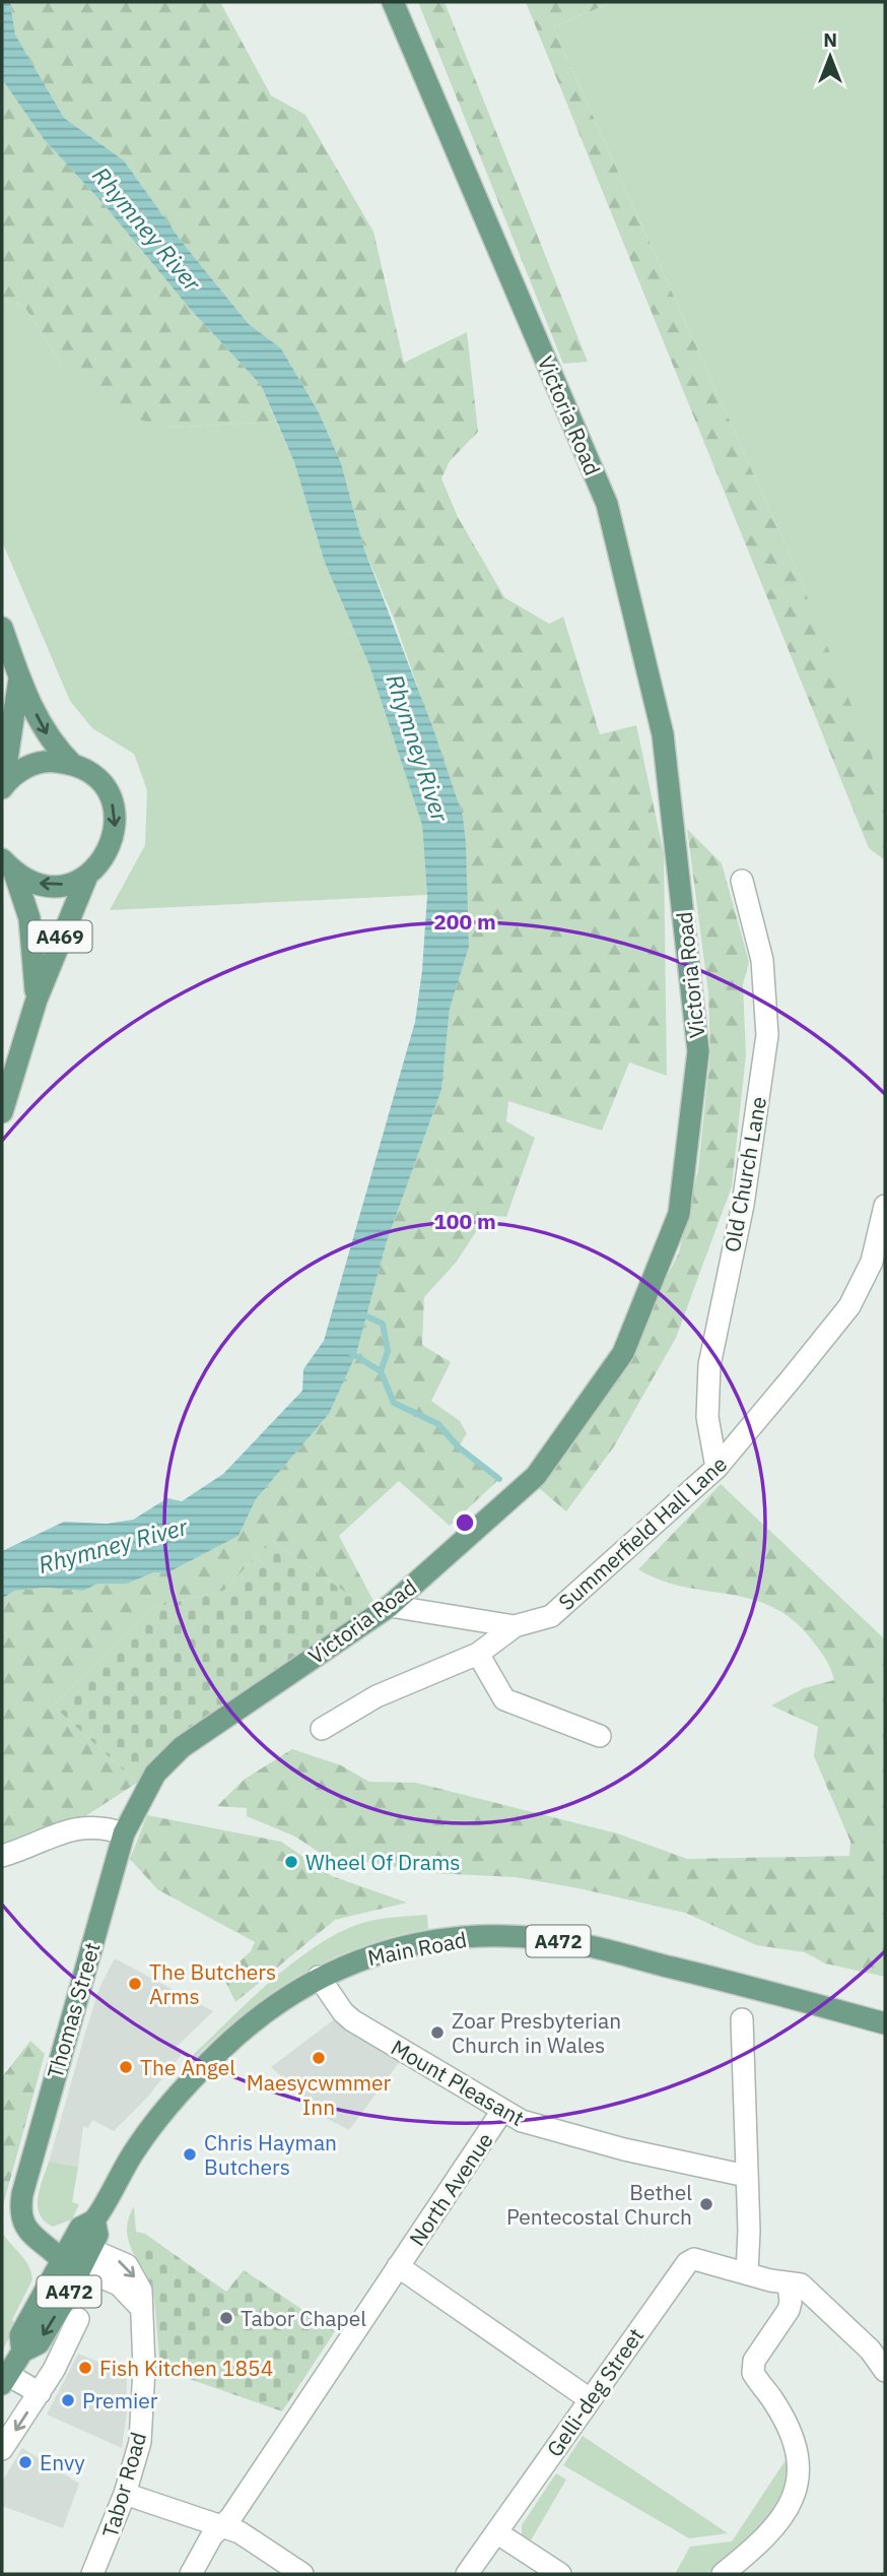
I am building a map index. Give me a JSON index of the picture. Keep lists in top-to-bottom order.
{
  "streets": {
    "main road": [
      "Victoria Road",
      "A469",
      "A472",
      "Main Road",
      "Thomas Street"
    ],
    "street": [
      "Old Church Lane",
      "Summerfield Hall Lane",
      "Mount Pleasant",
      "North Avenue",
      "Gelli-deg Street",
      "Tabor Road"
    ]
  },
  "crossings": [
    ["Victoria Road", "Summerfield Hall Lane"],
    ["Victoria Road", "Thomas Street"],
    ["Old Church Lane", "Summerfield Hall Lane"],
    ["Main Road", "Thomas Street"],
    ["Main Road", "Mount Pleasant"],
    ["Main Road", "Tabor Road"],
    ["Thomas Street", "Tabor Road"],
    ["Mount Pleasant", "North Avenue"]
  ],
  "water": ["Rhymney River"],
  "places": [
    "Wheel Of Drams",
    "The Butchers Arms",
    "Zoar Presbyterian Church in Wales",
    "Maesycwmmer Inn",
    "The Angel",
    "Chris Hayman Butchers",
    "Bethel Pentecostal Church",
    "Tabor Chapel",
    "Fish Kitchen 1854",
    "Premier",
    "Envy"
  ],
  "north": "top",
  "rings": ["200 m", "100 m"]
}
